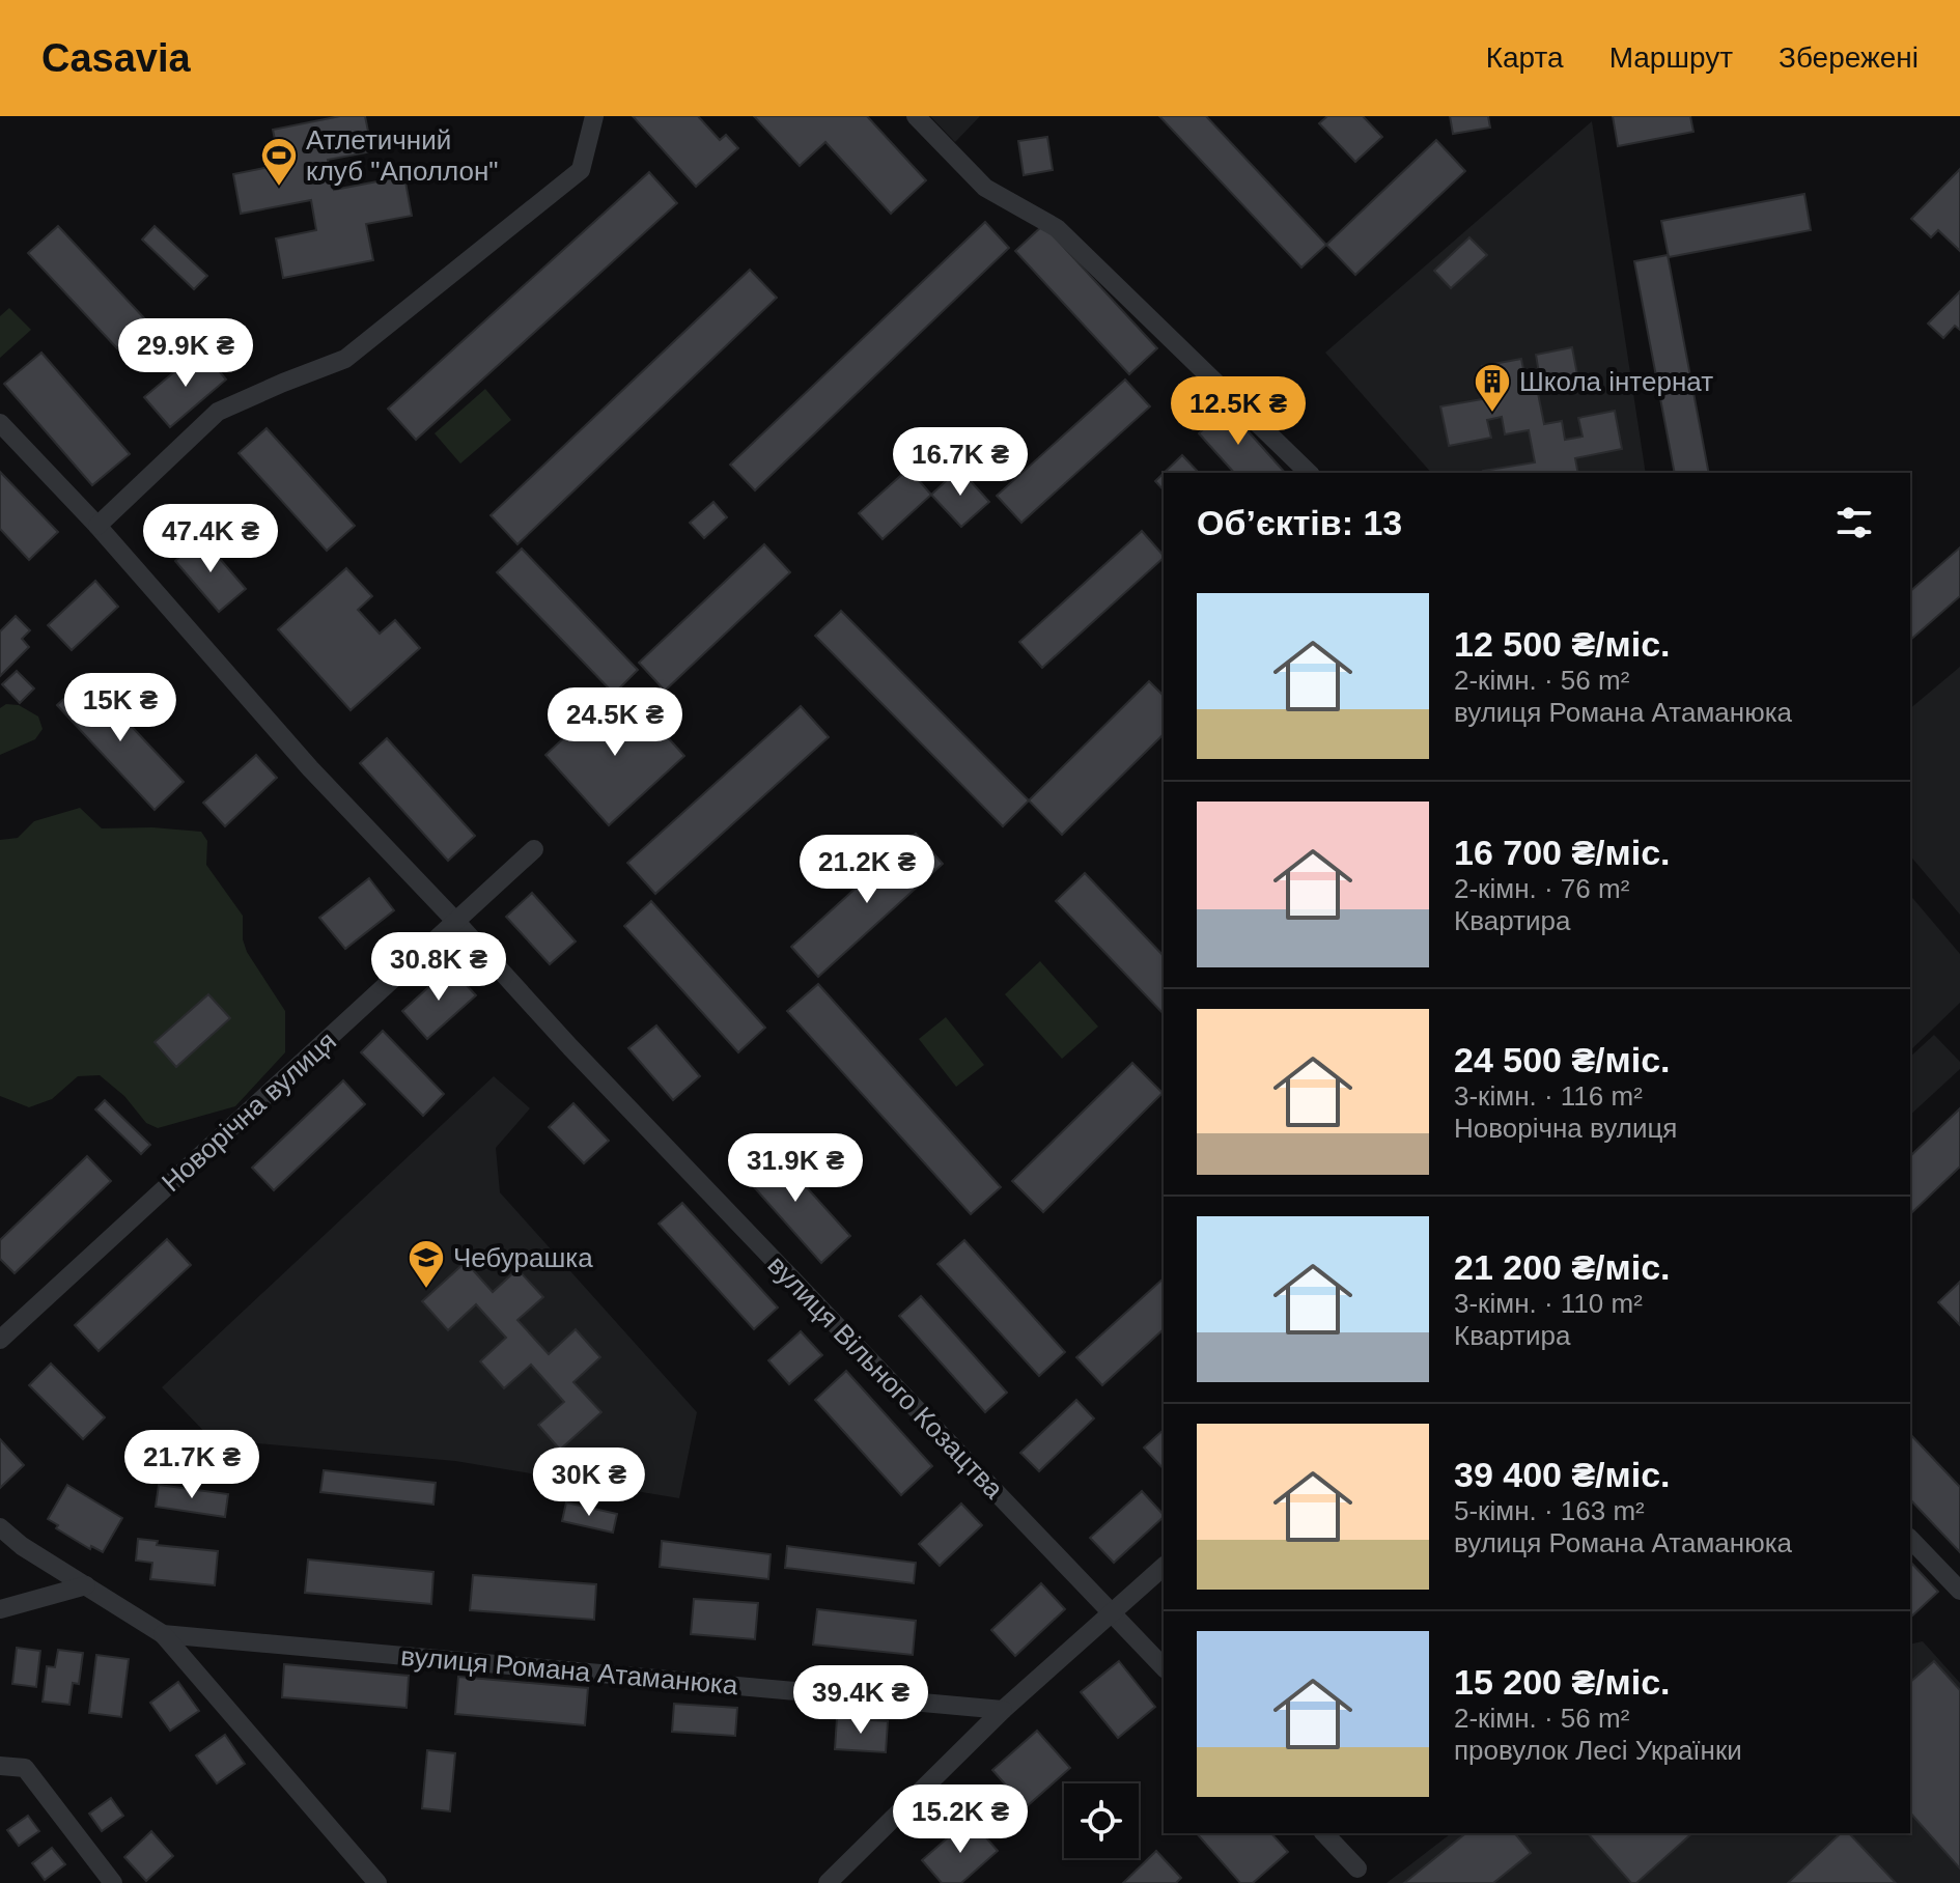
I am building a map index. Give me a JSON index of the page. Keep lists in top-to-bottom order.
{
  "streets": {
    "street": ["Новорічна вулиця", "вулиця Вільного Козацтва", "вулиця Романа Атаманюка"]
  },
  "crossings": [
    ["Новорічна вулиця", "вулиця Вільного Козацтва"]
  ],
  "places": {
    "sports": ["Атлетичний клуб \"Аполлон\""],
    "building": ["Школа інтернат"],
    "school or university": ["Чебурашка"]
  },
  "page": {
    "header": "Casavia",
    "nav": ["Карта", "Маршрут", "Збережені"],
    "price": [
      "29.9K ₴",
      "12.5K ₴",
      "16.7K ₴",
      "47.4K ₴",
      "15K ₴",
      "24.5K ₴",
      "21.2K ₴",
      "30.8K ₴",
      "31.9K ₴",
      "21.7K ₴",
      "30K ₴",
      "39.4K ₴",
      "15.2K ₴"
    ],
    "heading": "Об’єктів: 13",
    "list": [
      {
        "name": "12 500 ₴/міс.",
        "note": "2-кімн. · 56 m² · вулиця Романа Атаманюка"
      },
      {
        "name": "16 700 ₴/міс.",
        "note": "2-кімн. · 76 m² · Квартира"
      },
      {
        "name": "24 500 ₴/міс.",
        "note": "3-кімн. · 116 m² · Новорічна вулиця"
      },
      {
        "name": "21 200 ₴/міс.",
        "note": "3-кімн. · 110 m² · Квартира"
      },
      {
        "name": "39 400 ₴/міс.",
        "note": "5-кімн. · 163 m² · вулиця Романа Атаманюка"
      },
      {
        "name": "15 200 ₴/міс.",
        "note": "2-кімн. · 56 m² · провулок Лесі Українки"
      }
    ]
  }
}
